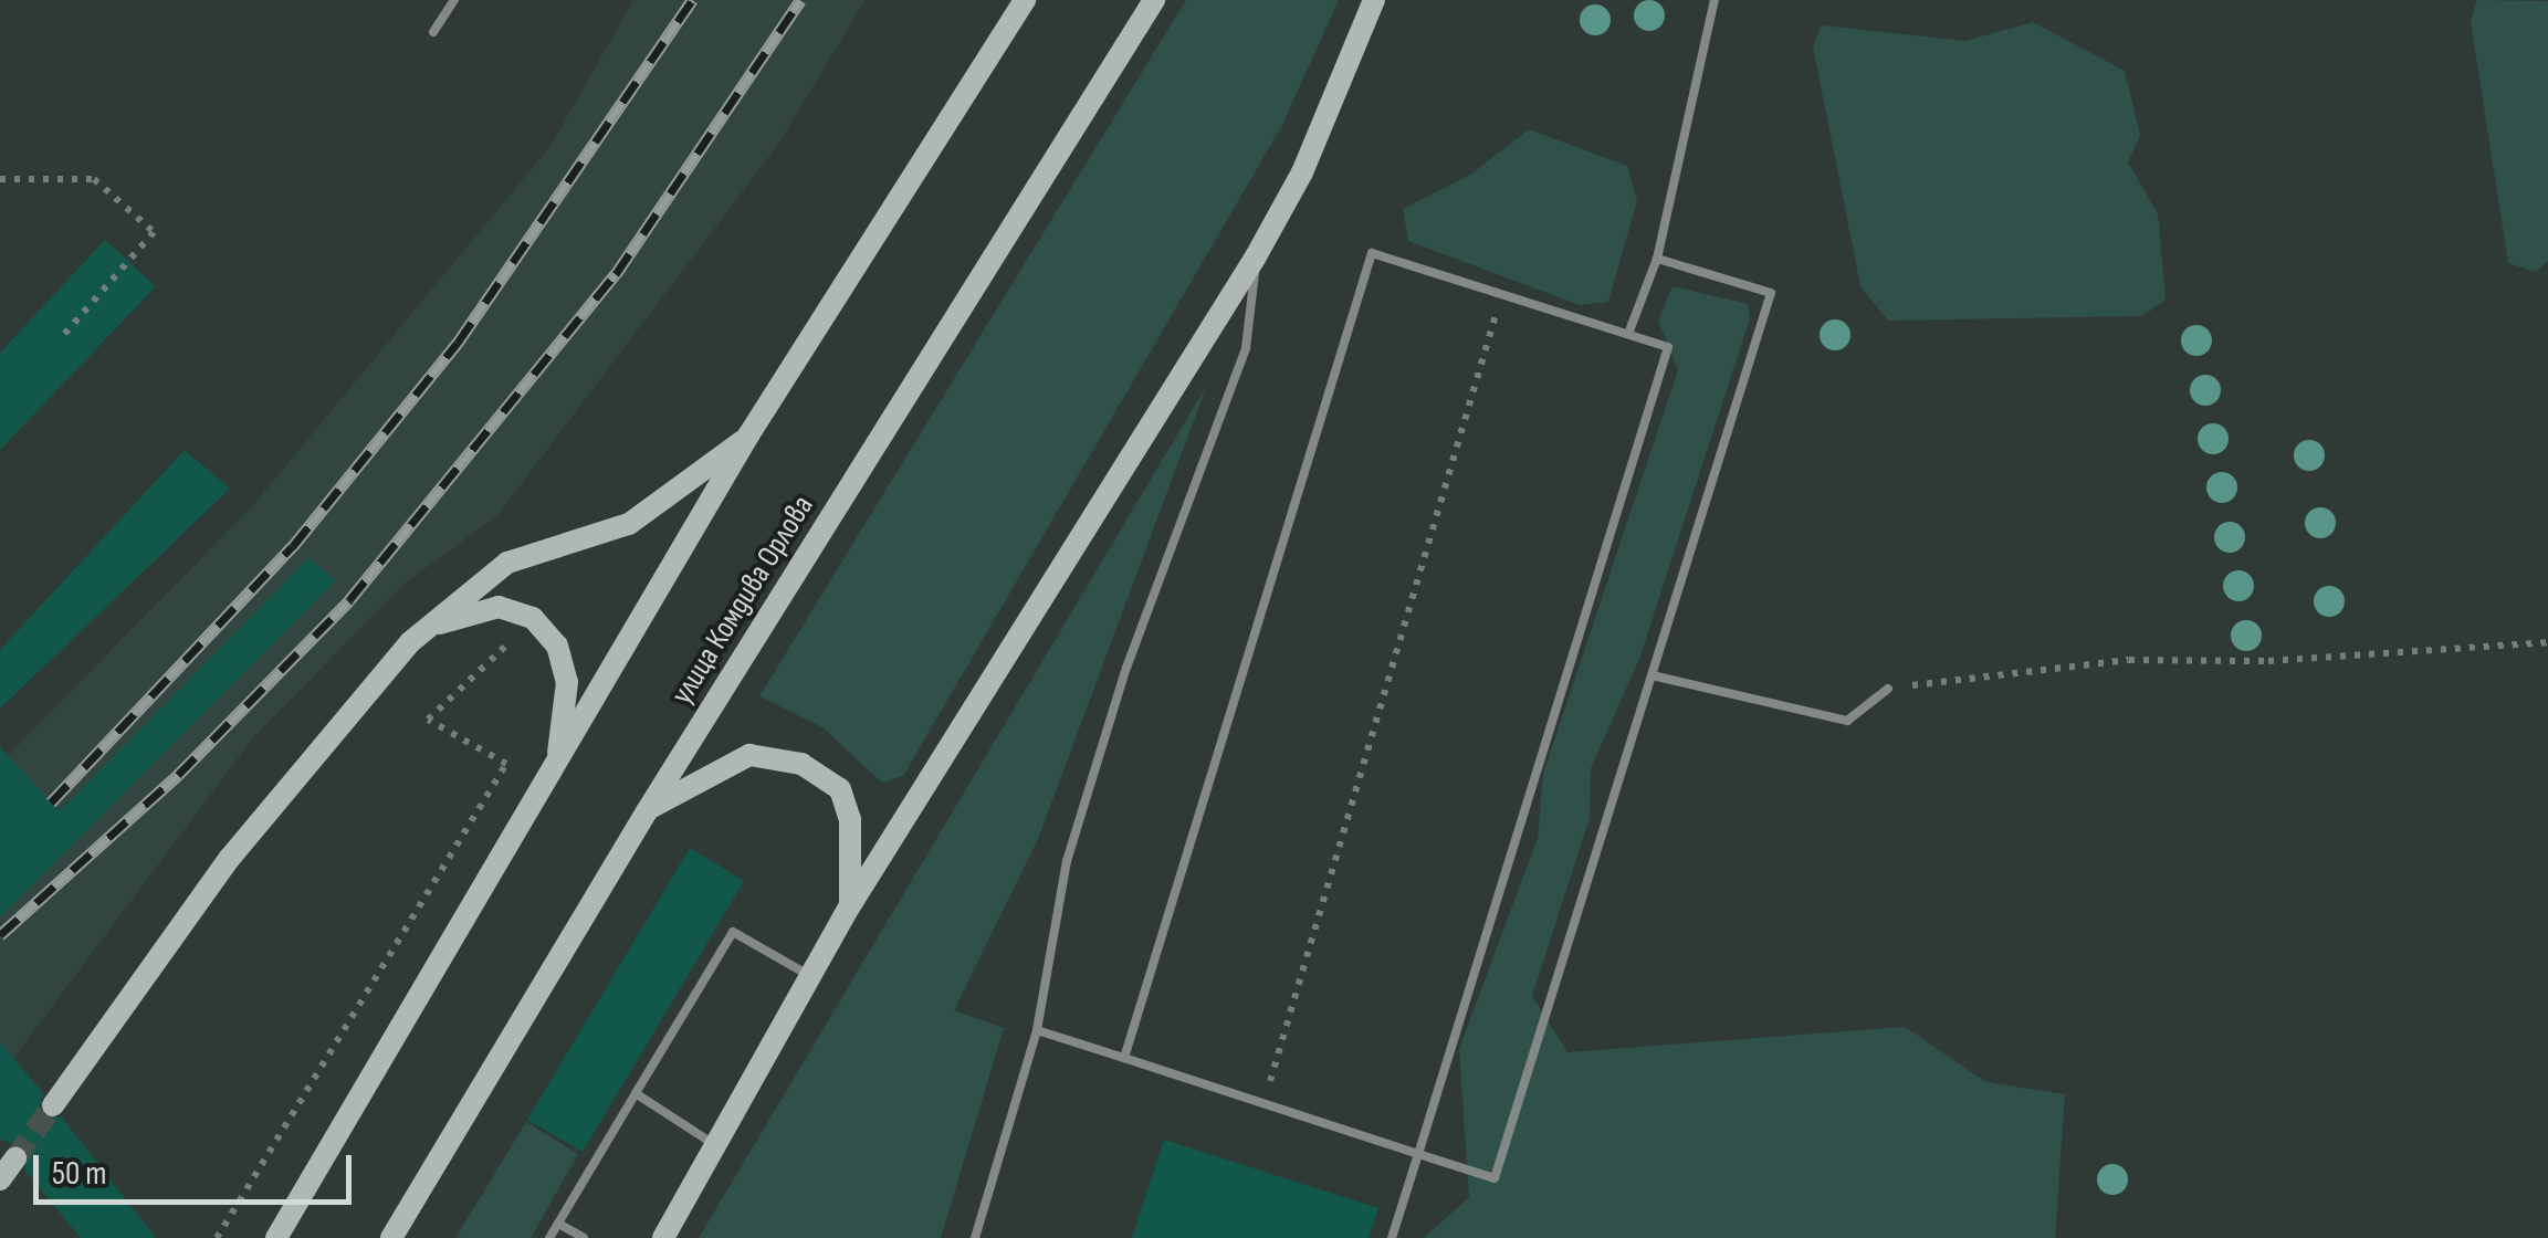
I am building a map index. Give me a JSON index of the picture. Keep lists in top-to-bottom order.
{
  "streets": {
    "street": ["улица Комдива Орлова"]
  },
  "scale_bar": "50 m"
}
